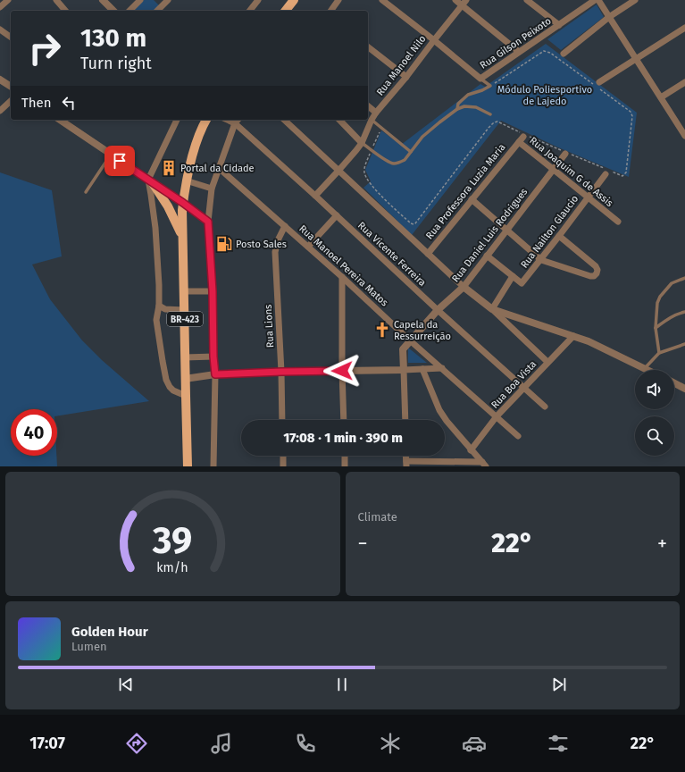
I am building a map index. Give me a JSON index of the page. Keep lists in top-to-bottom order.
{
  "streets": {
    "main road": ["BR-423"],
    "street": [
      "Rua Gilson Peixoto",
      "Rua Manoel Nilo",
      "Rua Joaquim G de Assis",
      "Rua Professora Luzia Maria",
      "Rua Nailton Glaucio",
      "Rua Daniel Luis Rodrigues",
      "Rua Vicente Ferreira",
      "Rua Manoel Pereira Matos",
      "Rua Lions",
      "Rua Boa Vista"
    ]
  },
  "crossings": [
    ["Rua Gilson Peixoto", "Rua Manoel Nilo"],
    ["Rua Manoel Nilo", "Rua Vicente Ferreira"],
    ["Rua Joaquim G de Assis", "Rua Professora Luzia Maria"],
    ["Rua Joaquim G de Assis", "Rua Nailton Glaucio"],
    ["Rua Joaquim G de Assis", "Rua Daniel Luis Rodrigues"],
    ["Rua Nailton Glaucio", "Rua Daniel Luis Rodrigues"],
    ["Rua Daniel Luis Rodrigues", "Rua Vicente Ferreira"],
    ["Rua Daniel Luis Rodrigues", "Rua Manoel Pereira Matos"],
    ["Rua Vicente Ferreira", "Rua Boa Vista"],
    ["Rua Manoel Pereira Matos", "Rua Lions"],
    ["Rua Manoel Pereira Matos", "Rua Boa Vista"]
  ],
  "parks": ["Módulo Poliesportivo de Lajedo"],
  "places": {
    "building": ["Portal da Cidade"],
    "fuel station": ["Posto Sales"],
    "church": ["Capela da Ressurreição"]
  },
  "page": {
    "turn": ["130 m", "Turn right"],
    "then": "Then",
    "limit": "40",
    "trip": "17:08 · 1 min · 390 m",
    "tile": "Climate",
    "heat": ["−", "22°", "+"],
    "song": ["Golden Hour", "Lumen"],
    "tabs": ["17:07", "22°"],
    "gauge": ["39", "km/h"]
  }
}
